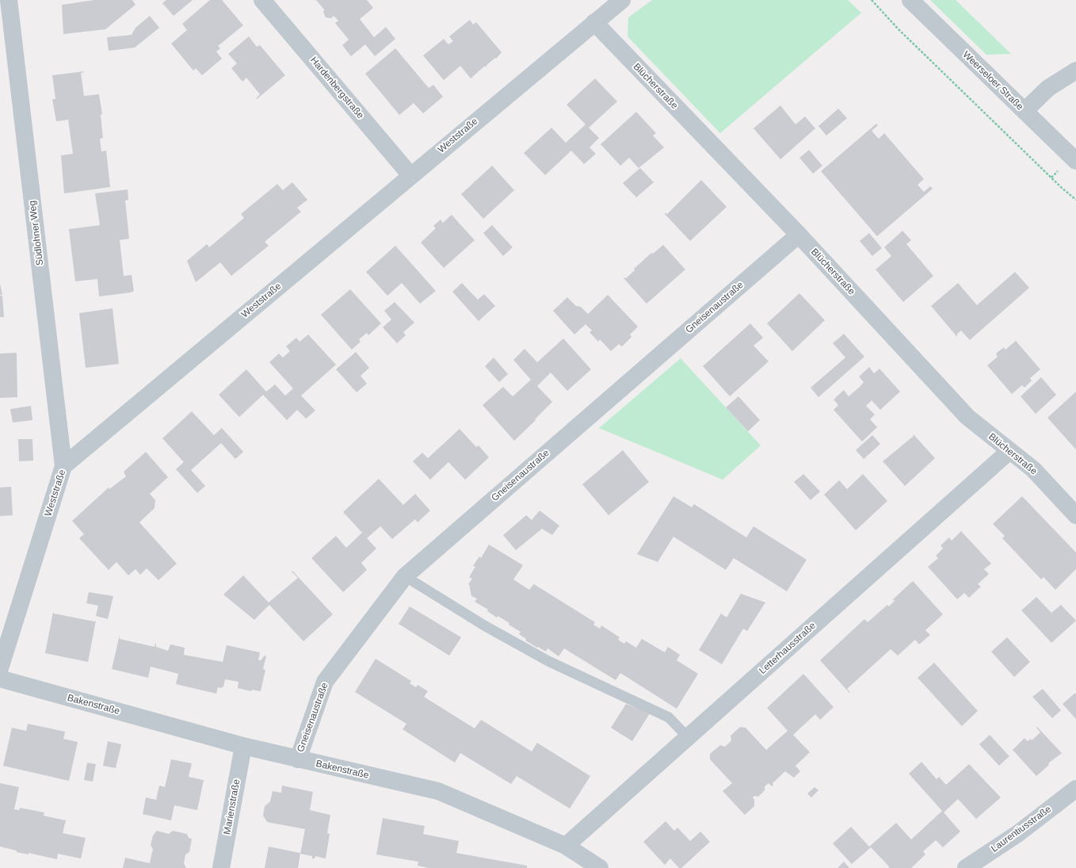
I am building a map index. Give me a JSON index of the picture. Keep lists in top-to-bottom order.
{
  "streets": {
    "street": [
      "Weerseloer Straße",
      "Blücherstraße",
      "Hardenbergstraße",
      "Weststraße",
      "Südlohner Weg",
      "Gneisenaustraße",
      "Letterhausstraße",
      "Bakenstraße",
      "Marienstraße",
      "Laurentiusstraße"
    ]
  },
  "crossings": [
    ["Blücherstraße", "Weststraße"],
    ["Blücherstraße", "Gneisenaustraße"],
    ["Blücherstraße", "Letterhausstraße"],
    ["Hardenbergstraße", "Weststraße"],
    ["Weststraße", "Südlohner Weg"],
    ["Gneisenaustraße", "Bakenstraße"],
    ["Letterhausstraße", "Bakenstraße"],
    ["Bakenstraße", "Marienstraße"]
  ]
}
